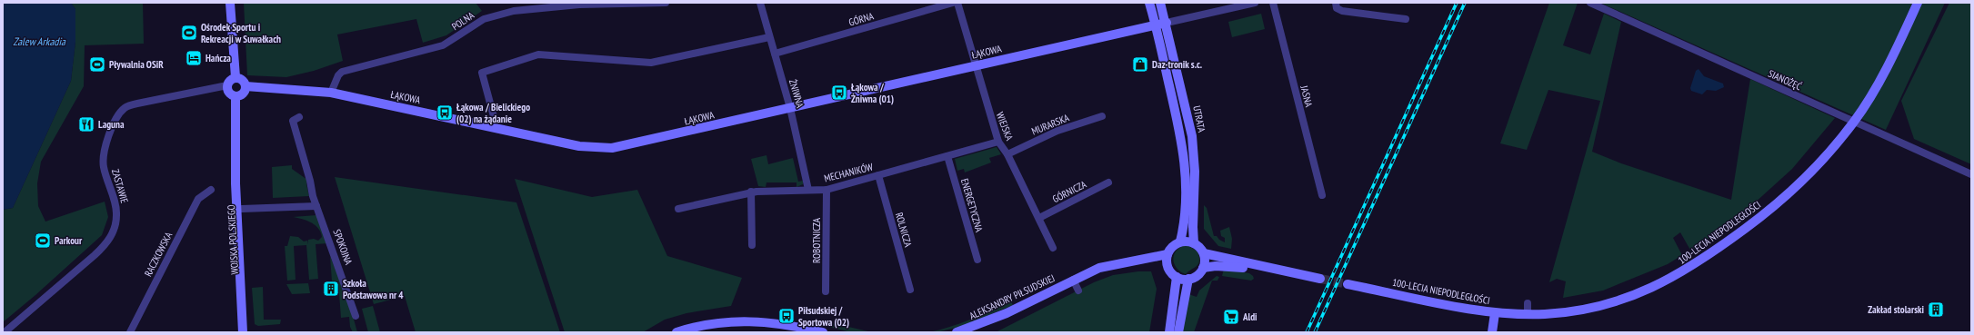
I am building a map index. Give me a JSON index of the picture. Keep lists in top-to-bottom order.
{
  "streets": {
    "street": [
      "GÓRNA",
      "POLNA",
      "ŁĄKOWA",
      "SIANOŻĘĆ",
      "ŻNIWNA",
      "JASNA",
      "UTRATA",
      "MURARSKA",
      "WIEJSKA",
      "MECHANIKÓW",
      "ZASTAWIE",
      "GÓRNICZA",
      "ENERGETYCZNA",
      "ROLNICZA",
      "100-LECIA NIEPODLEGŁOŚCI",
      "WOJSKA POLSKIEGO",
      "ROBOTNICZA",
      "SPOKOJNA",
      "RACZKOWSKA",
      "ALEKSANDRY PIŁSUDSKIEJ"
    ]
  },
  "crossings": [
    ["GÓRNA", "ŻNIWNA"],
    ["POLNA", "ŁĄKOWA"],
    ["ŁĄKOWA", "ŻNIWNA"],
    ["ŁĄKOWA", "UTRATA"],
    ["ŁĄKOWA", "WIEJSKA"],
    ["ŁĄKOWA", "ZASTAWIE"],
    ["SIANOŻĘĆ", "100-LECIA NIEPODLEGŁOŚCI"],
    ["ŻNIWNA", "MECHANIKÓW"],
    ["UTRATA", "ALEKSANDRY PIŁSUDSKIEJ"],
    ["MURARSKA", "WIEJSKA"],
    ["WIEJSKA", "MECHANIKÓW"],
    ["WIEJSKA", "GÓRNICZA"],
    ["MECHANIKÓW", "ENERGETYCZNA"],
    ["MECHANIKÓW", "ROLNICZA"],
    ["MECHANIKÓW", "ROBOTNICZA"]
  ],
  "water": ["Zalew Arkadia"],
  "places": {
    "sports": ["Ośrodek Sportu i Rekreacji w Suwałkach", "Pływalnia OSiR", "Parkour"],
    "hotel": ["Hańcza"],
    "shop": ["Daz-tronik s.c."],
    "bus stop": ["Łąkowa / Żniwna (01)", "Łąkowa / Bielickiego (02) na żądanie", "Piłsudskiej / Sportowa (02)"],
    "restaurant": ["Laguna"],
    "building": ["Szkoła Podstawowa nr 4", "Zakład stolarski"],
    "supermarket": ["Aldi"]
  }
}
